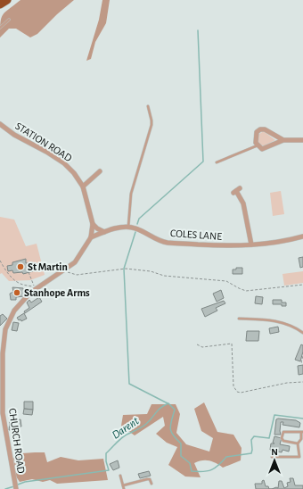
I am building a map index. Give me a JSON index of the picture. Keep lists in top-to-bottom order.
{
  "streets": {
    "street": ["STATION ROAD", "COLES LANE", "CHURCH ROAD"]
  },
  "crossings": [
    ["STATION ROAD", "CHURCH ROAD"]
  ],
  "water": ["Darent"],
  "places": ["St Martin", "Stanhope Arms"],
  "north": "top"
}
